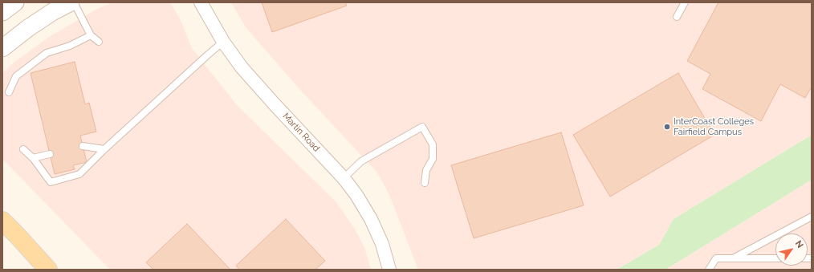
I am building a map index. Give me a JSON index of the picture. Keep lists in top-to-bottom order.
{
  "streets": {
    "street": ["Martin Road"]
  },
  "places": ["InterCoast Colleges Fairfield Campus"],
  "north": "top right"
}
